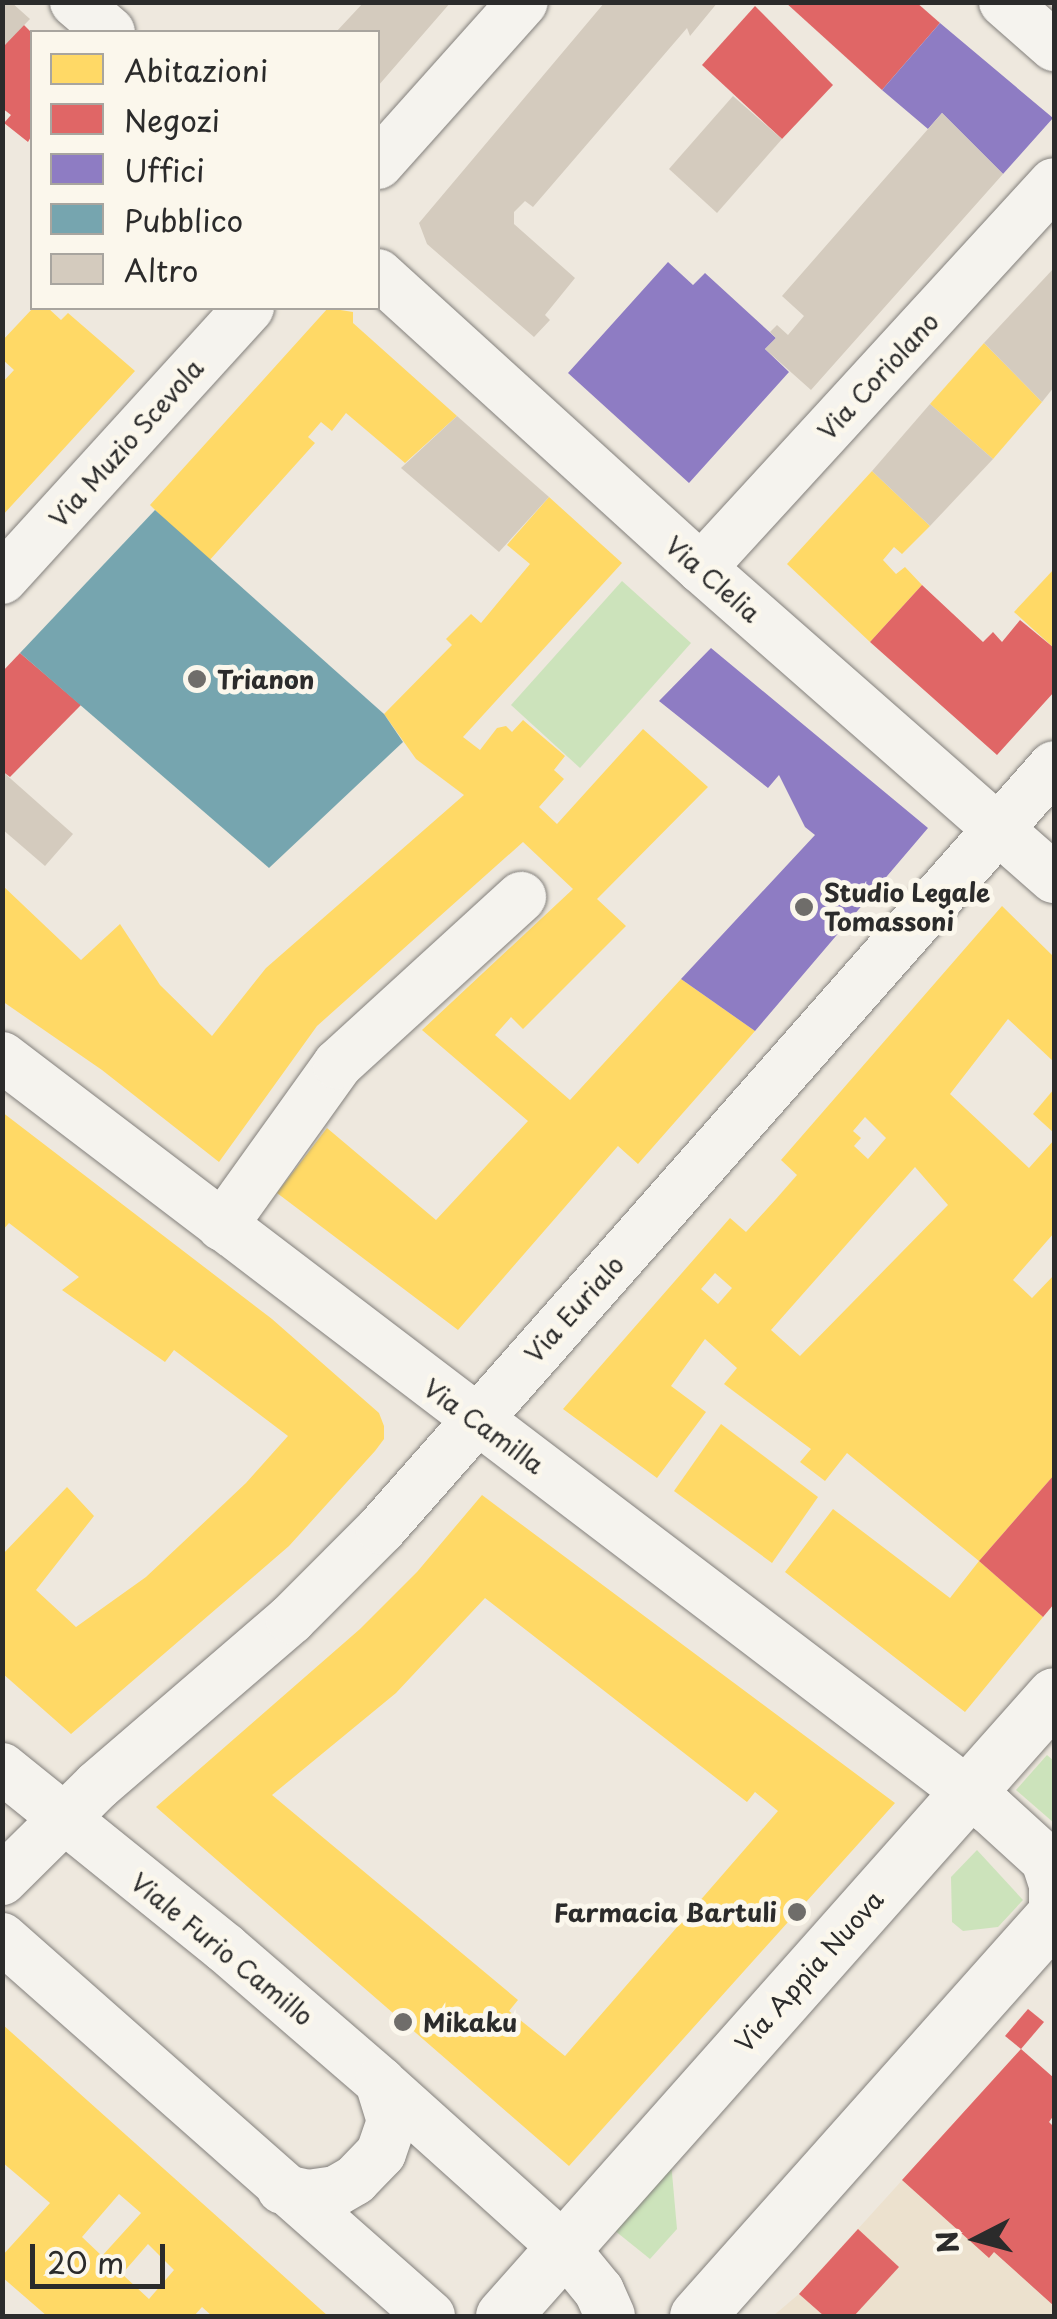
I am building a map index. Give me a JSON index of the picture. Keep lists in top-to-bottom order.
{
  "streets": {
    "main road": ["Via Appia Nuova"],
    "street": [
      "Via Coriolano",
      "Via Muzio Scevola",
      "Via Clelia",
      "Via Eurialo",
      "Via Camilla",
      "Viale Furio Camillo"
    ]
  },
  "crossings": [
    ["Via Coriolano", "Via Clelia"],
    ["Via Clelia", "Via Eurialo"],
    ["Via Eurialo", "Via Camilla"],
    ["Via Eurialo", "Viale Furio Camillo"],
    ["Via Camilla", "Via Appia Nuova"],
    ["Viale Furio Camillo", "Via Appia Nuova"]
  ],
  "places": [
    "Trianon",
    "Studio Legale Tomassoni",
    "Farmacia Bartuli",
    "Mikaku"
  ],
  "legend": [
    "Abitazioni",
    "Negozi",
    "Uffici",
    "Pubblico",
    "Altro"
  ],
  "scale_bar": "20 m",
  "north": "left"
}
